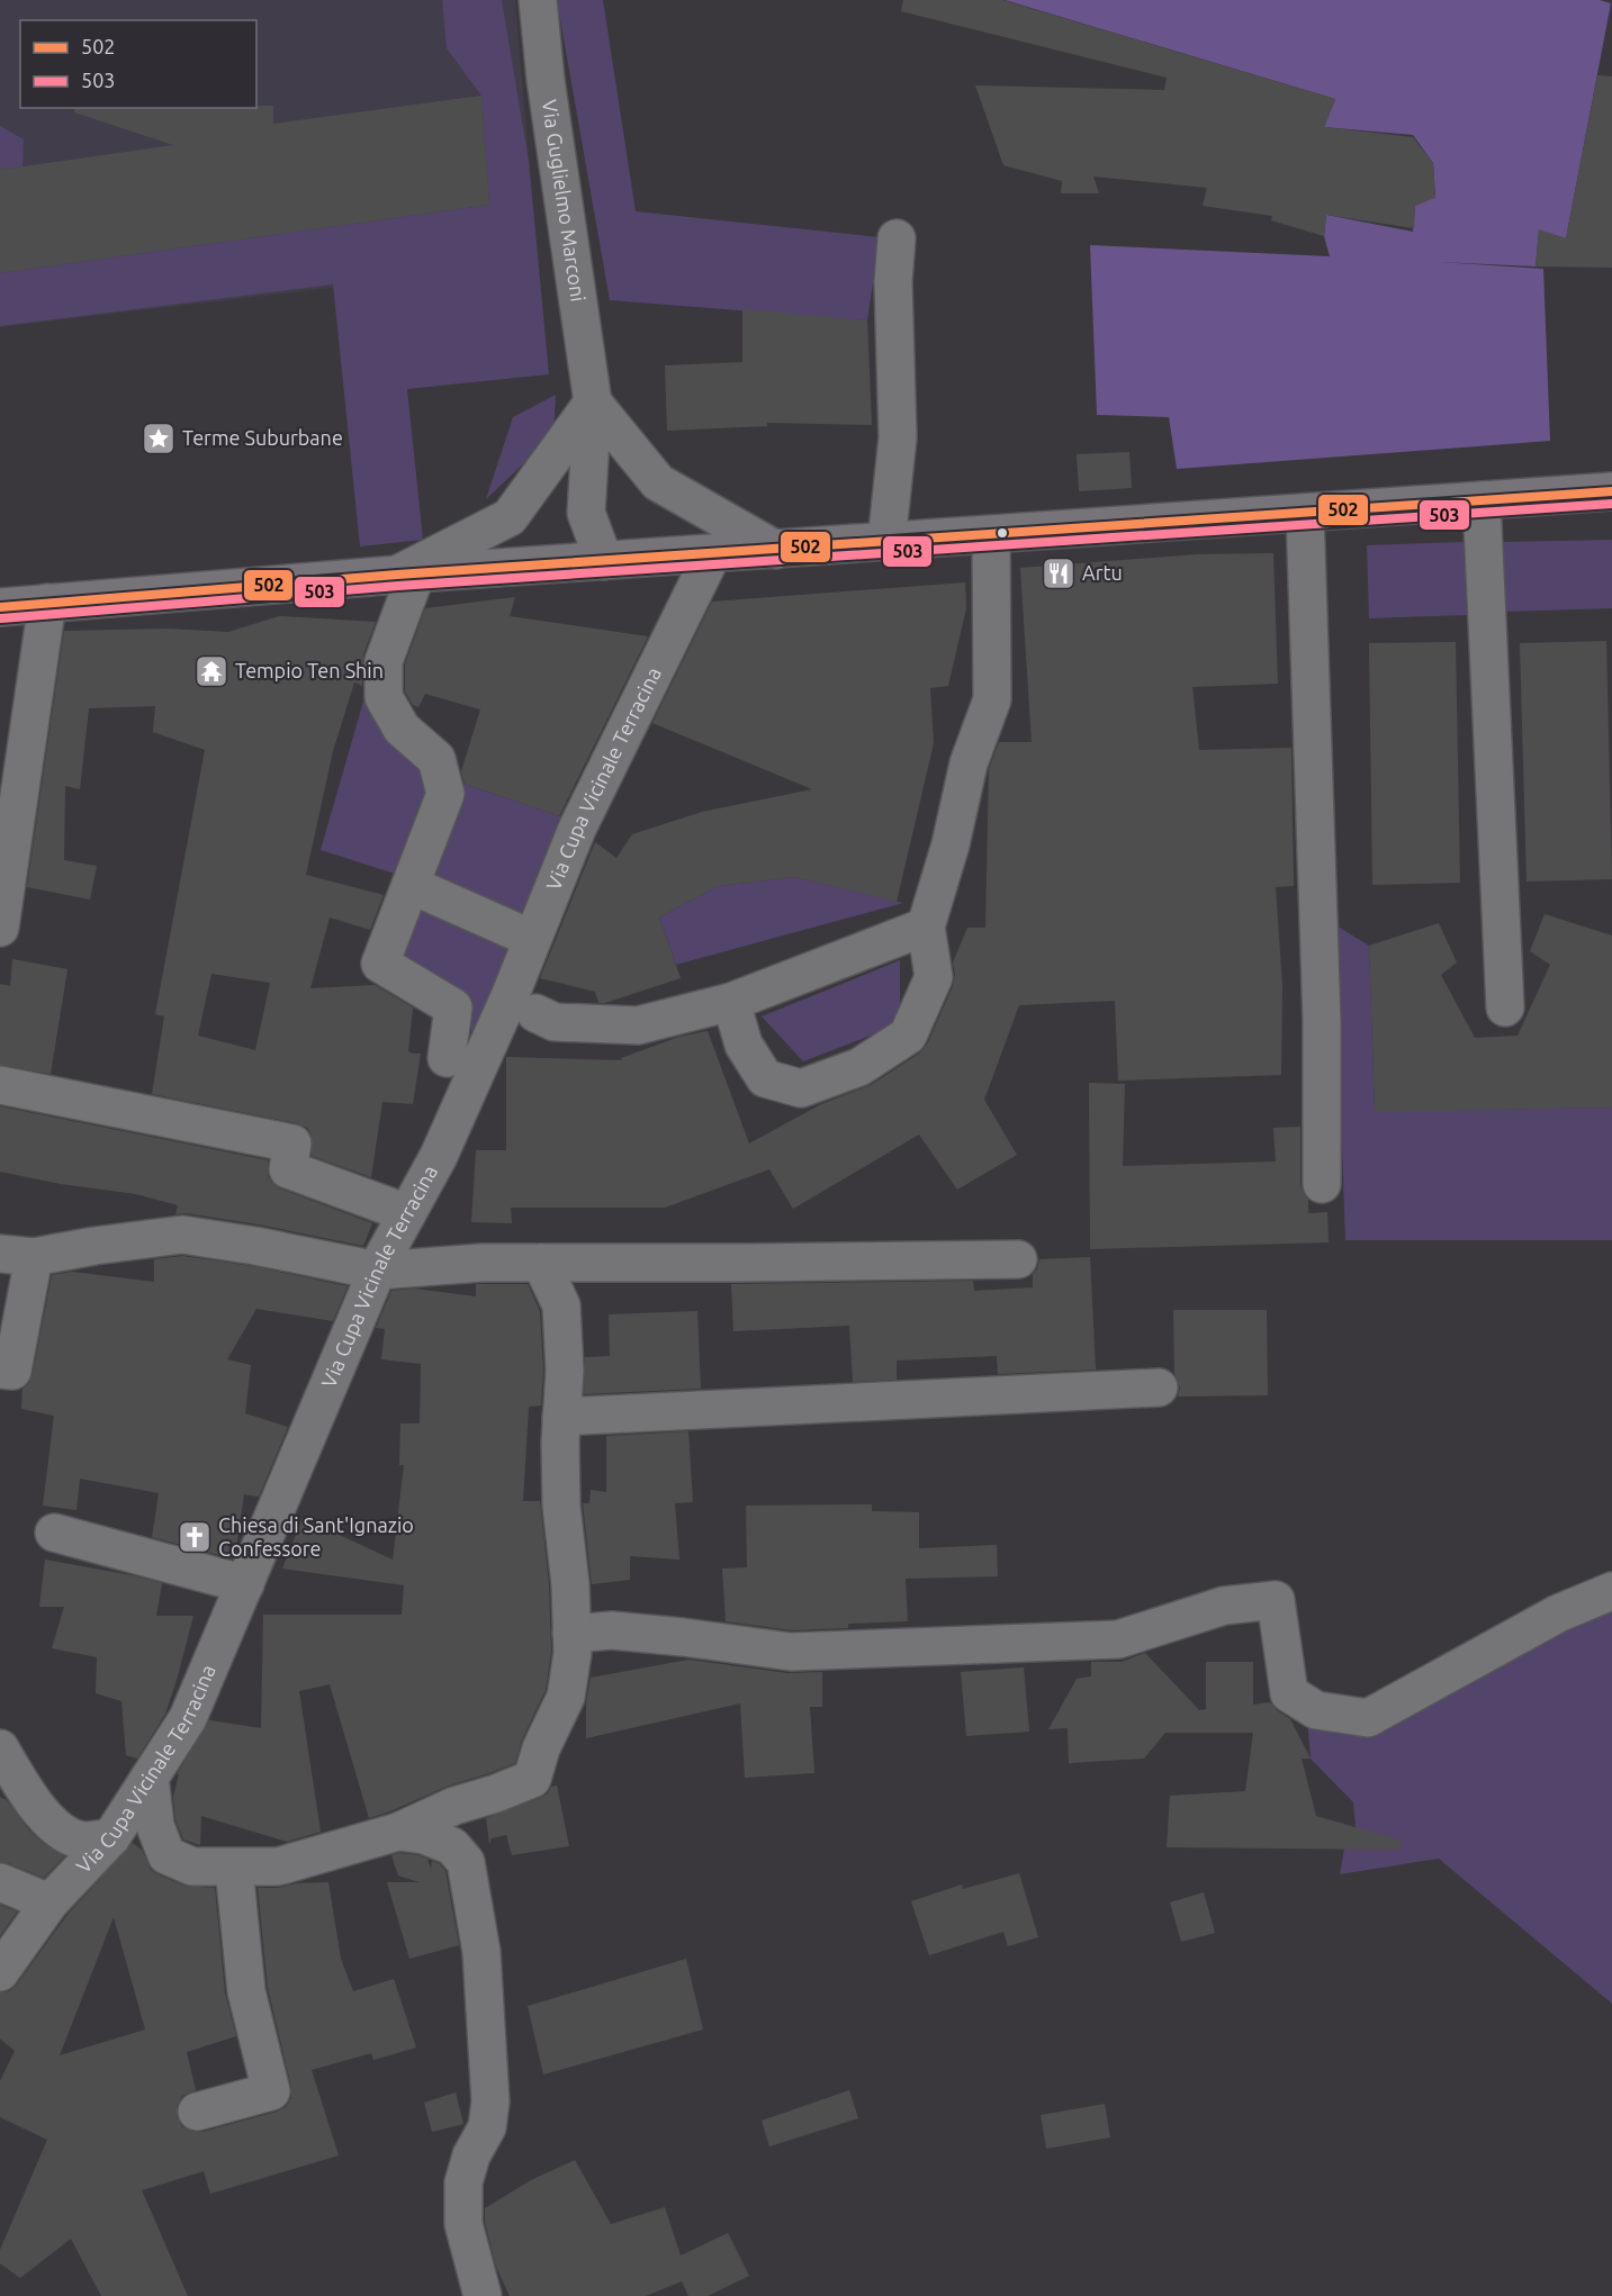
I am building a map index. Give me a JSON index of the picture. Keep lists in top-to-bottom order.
{
  "streets": {
    "street": ["Via Guglielmo Marconi", "Via Cupa Vicinale Terracina"]
  },
  "places": {
    "place": ["Terme Suburbane"],
    "restaurant": ["Artu"],
    "temple": ["Tempio Ten Shin"],
    "church": ["Chiesa di Sant'Ignazio Confessore"]
  },
  "lines": ["transit line 502", "transit line 503"],
  "legend": ["502", "503"]
}
